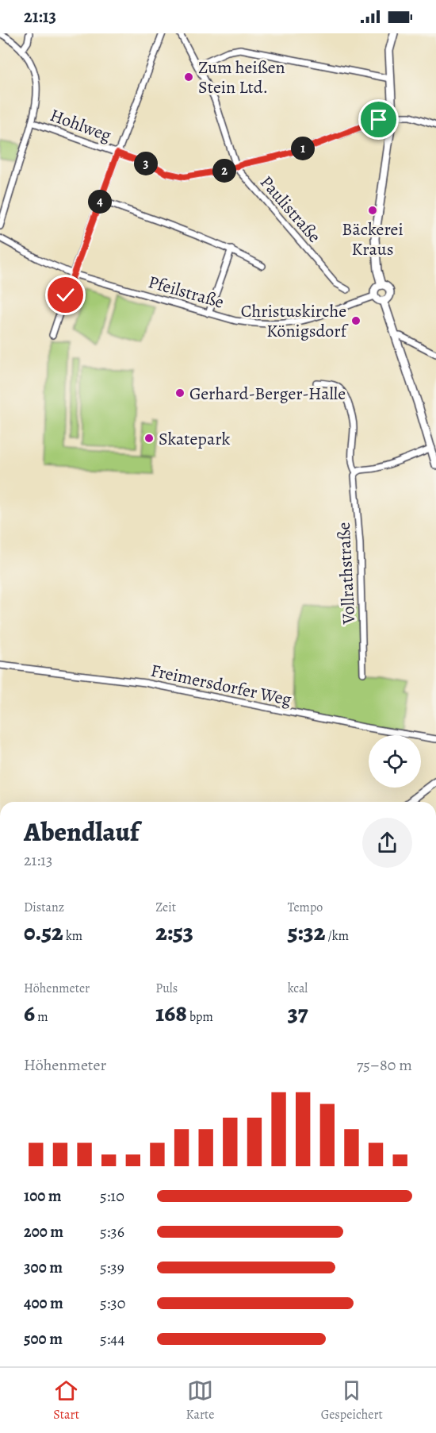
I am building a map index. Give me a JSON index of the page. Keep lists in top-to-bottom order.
{
  "streets": {
    "street": [
      "Hohlweg",
      "Paulistraße",
      "Pfeilstraße",
      "Vollrathstraße",
      "Freimersdorfer Weg"
    ]
  },
  "crossings": [
    ["Hohlweg", "Paulistraße"]
  ],
  "places": [
    "Zum heißen Stein Ltd.",
    "Bäckerei Kraus",
    "Christuskirche Königsdorf",
    "Gerhard-Berger-Halle",
    "Skatepark"
  ],
  "page": {
    "status": "21:13",
    "pins": [
      "1",
      "3",
      "2",
      "4"
    ],
    "heading": ["Abendlauf", "21:13"],
    "stats": [
      ["Distanz", "0.52 km"],
      ["Zeit", "2:53"],
      ["Tempo", "5:32 /km"],
      ["Höhenmeter", "6 m"],
      ["Puls", "168 bpm"],
      ["kcal", "37"]
    ],
    "chart": ["Höhenmeter", "75–80 m"],
    "list": [
      {
        "name": "100 m",
        "note": "5:10"
      },
      {
        "name": "200 m",
        "note": "5:36"
      },
      {
        "name": "300 m",
        "note": "5:39"
      },
      {
        "name": "400 m",
        "note": "5:30"
      },
      {
        "name": "500 m",
        "note": "5:44"
      }
    ],
    "tabs": ["Start", "Karte", "Gespeichert"]
  }
}
